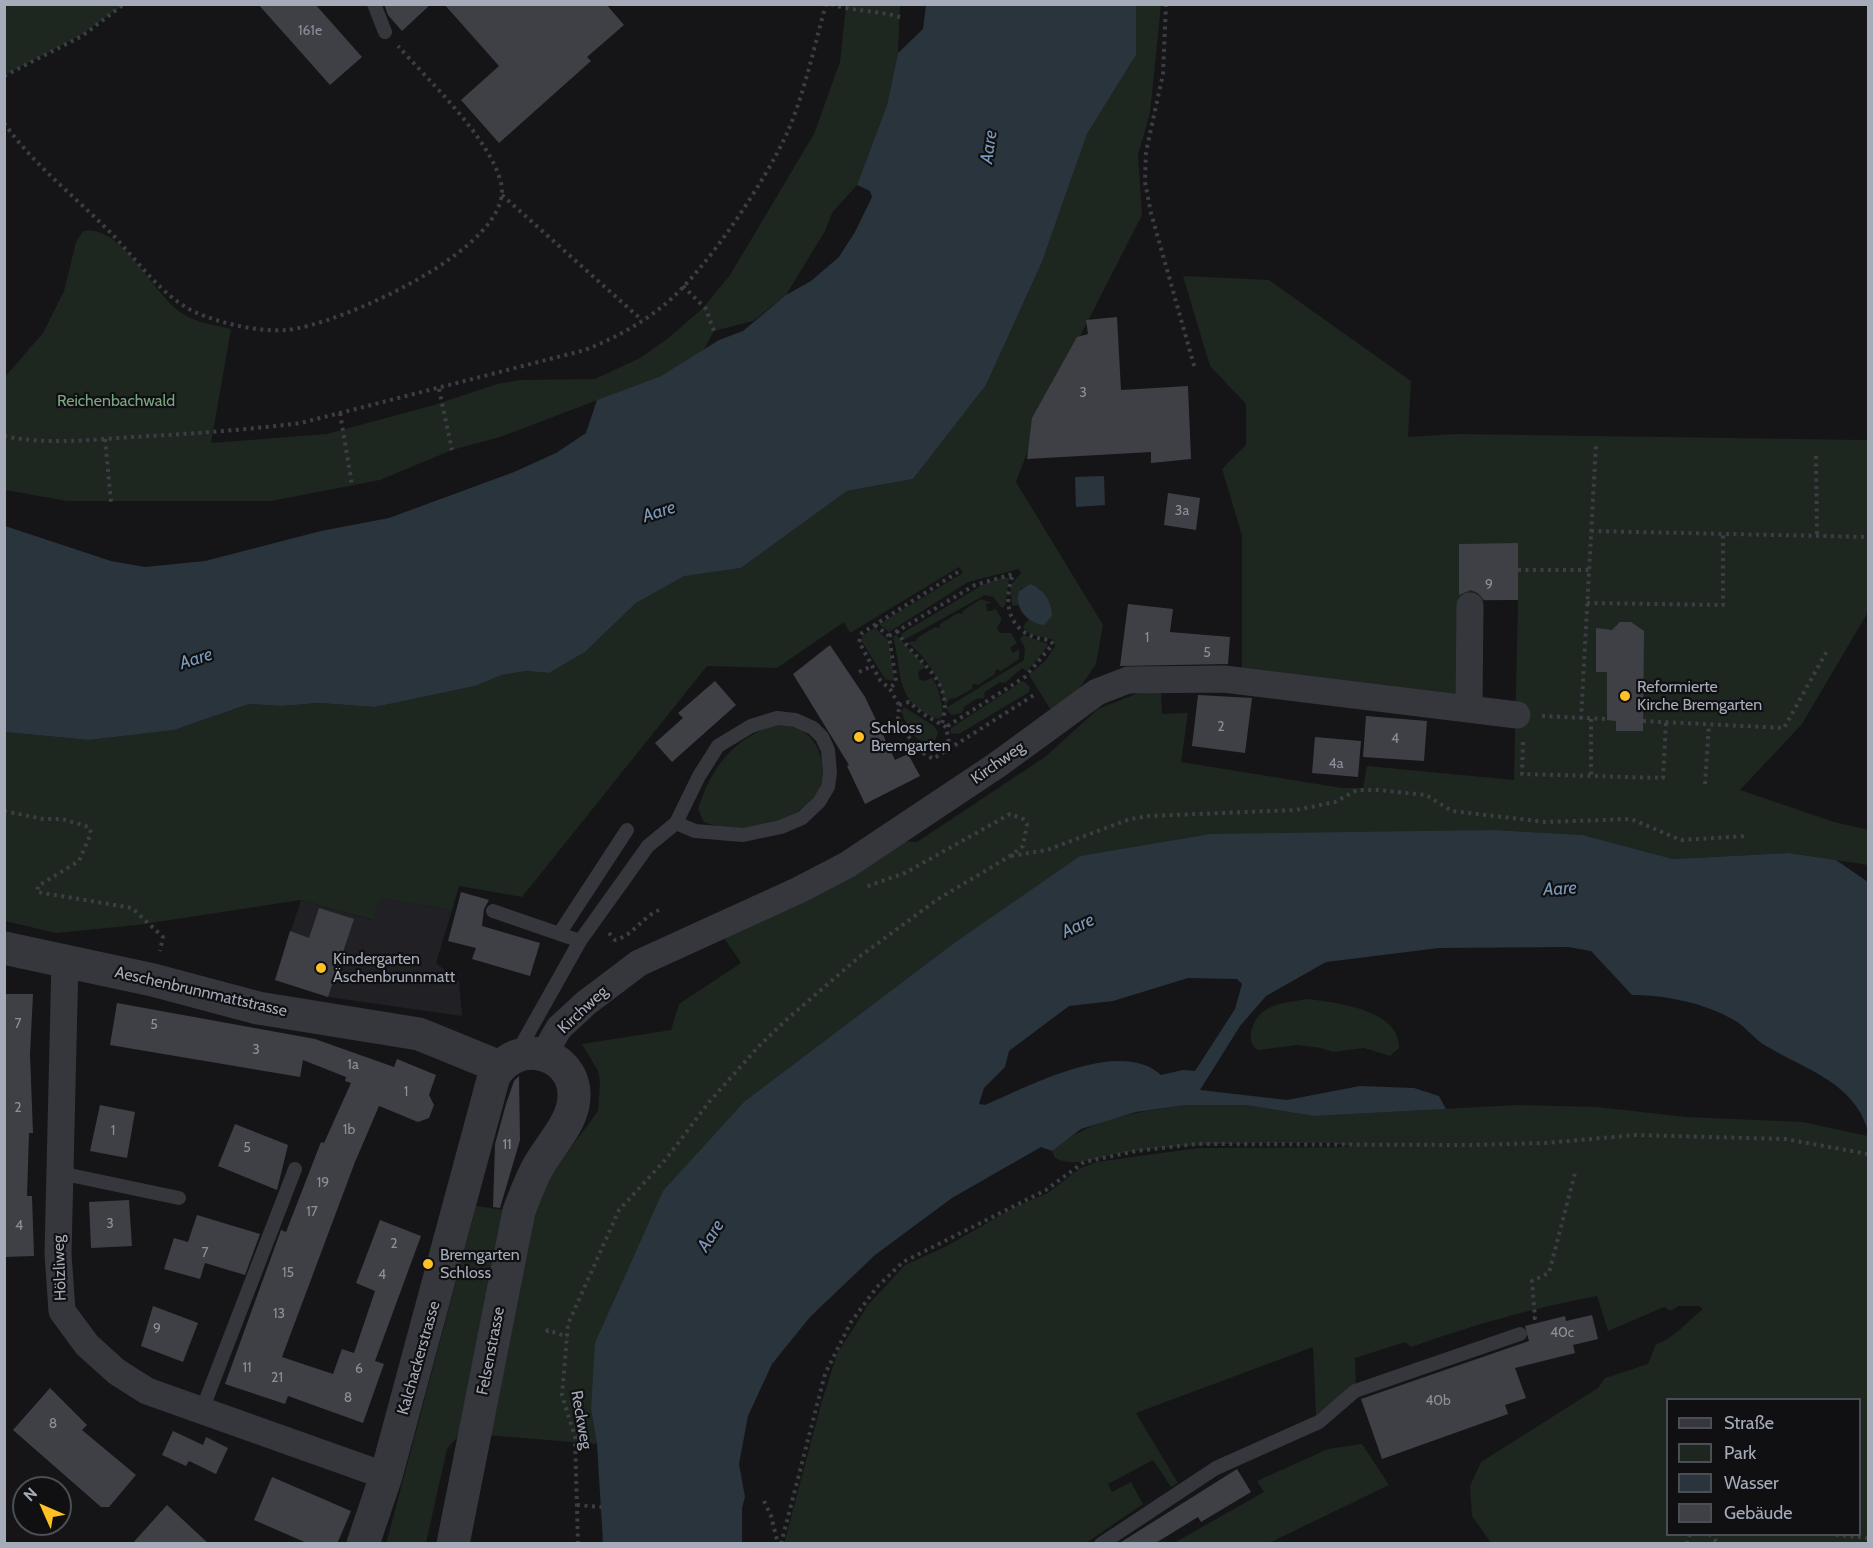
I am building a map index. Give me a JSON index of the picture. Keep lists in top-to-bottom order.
{
  "streets": {
    "street": [
      "Kirchweg",
      "Aeschenbrunnmattstrasse",
      "Hölzliweg",
      "Felsenstrasse",
      "Kalchackerstrasse"
    ],
    "path": ["Reckweg"]
  },
  "crossings": [
    ["Kirchweg", "Aeschenbrunnmattstrasse"],
    ["Kirchweg", "Felsenstrasse"],
    ["Kirchweg", "Kalchackerstrasse"],
    ["Aeschenbrunnmattstrasse", "Hölzliweg"],
    ["Aeschenbrunnmattstrasse", "Felsenstrasse"],
    ["Aeschenbrunnmattstrasse", "Kalchackerstrasse"],
    ["Hölzliweg", "Kalchackerstrasse"],
    ["Felsenstrasse", "Kalchackerstrasse"]
  ],
  "water": ["Aare"],
  "parks": ["Reichenbachwald"],
  "places": [
    "Reformierte Kirche Bremgarten",
    "Schloss Bremgarten",
    "Kindergarten Äschenbrunnmatt",
    "Bremgarten Schloss"
  ],
  "house_numbers": [
    "161e",
    "3",
    "3a",
    "9",
    "1",
    "5",
    "2",
    "4",
    "4a",
    "7",
    "5",
    "3",
    "1a",
    "1",
    "2",
    "1b",
    "1",
    "11",
    "5",
    "19",
    "17",
    "3",
    "4",
    "2",
    "7",
    "15",
    "4",
    "13",
    "9",
    "40c",
    "11",
    "6",
    "21",
    "8",
    "40b",
    "8"
  ],
  "legend": [
    "Straße",
    "Park",
    "Wasser",
    "Gebäude"
  ],
  "north": "top left"
}
